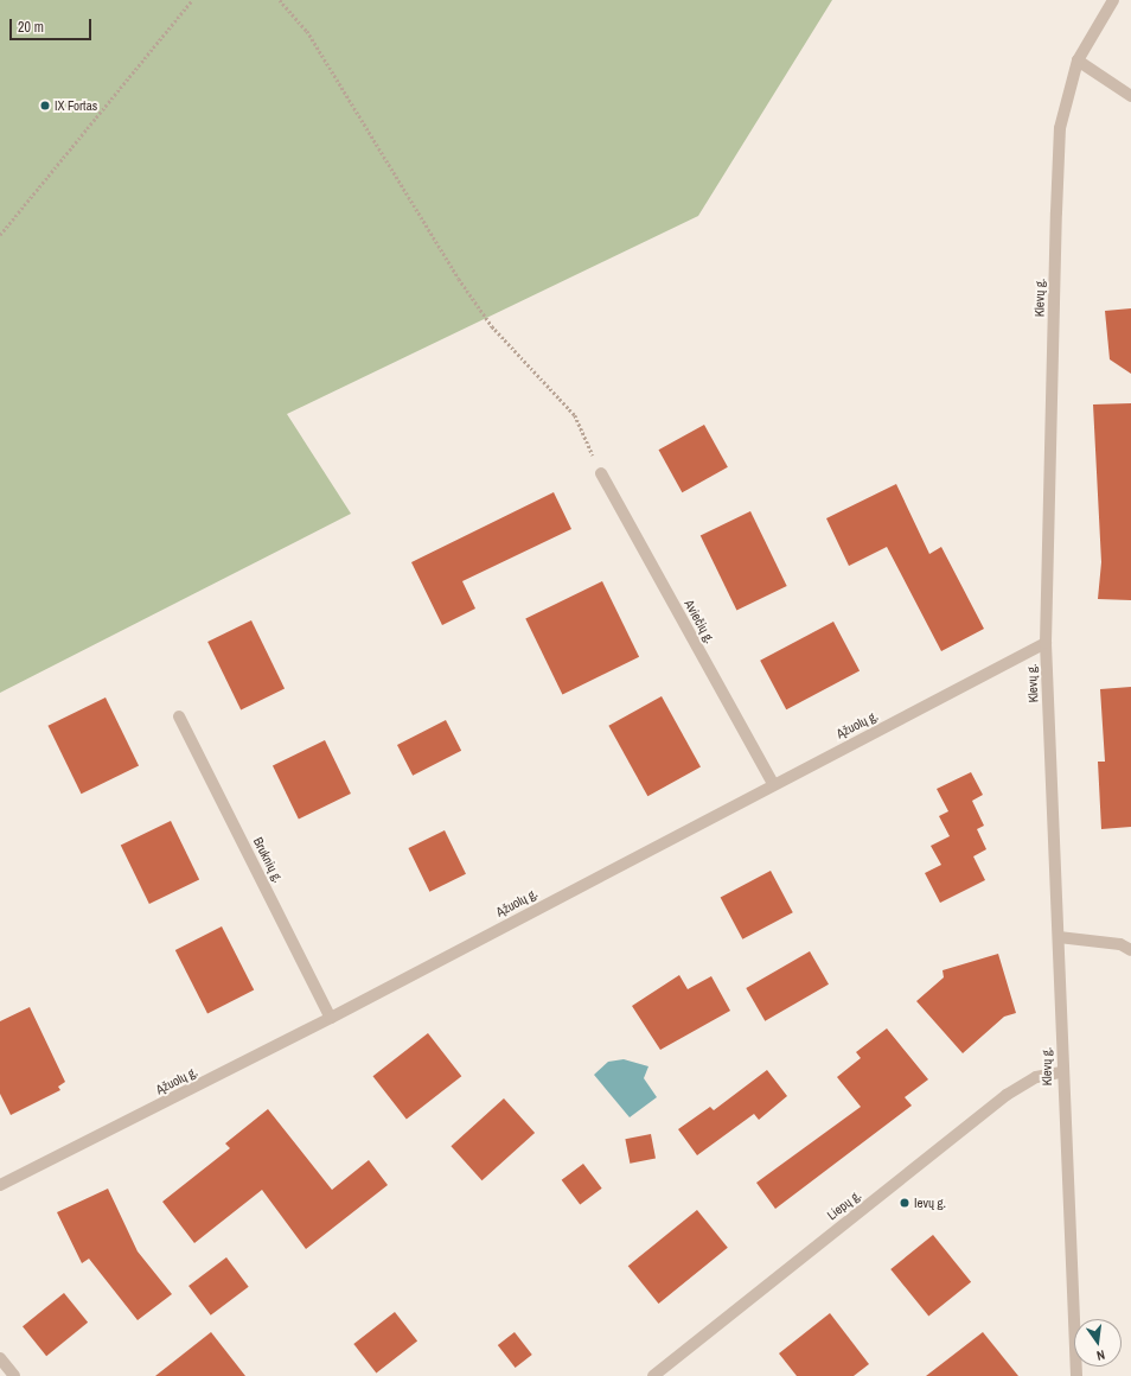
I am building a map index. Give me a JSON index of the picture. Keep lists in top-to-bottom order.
{
  "streets": {
    "street": [
      "Klevų g.",
      "Aviečių g.",
      "Ąžuolų g.",
      "Bruknių g.",
      "Liepų g."
    ]
  },
  "crossings": [
    ["Klevų g.", "Ąžuolų g."],
    ["Klevų g.", "Liepų g."],
    ["Aviečių g.", "Ąžuolų g."],
    ["Ąžuolų g.", "Bruknių g."]
  ],
  "places": ["IX Fortas", "Ievų g."],
  "scale_bar": "20 m",
  "north": "bottom"
}
